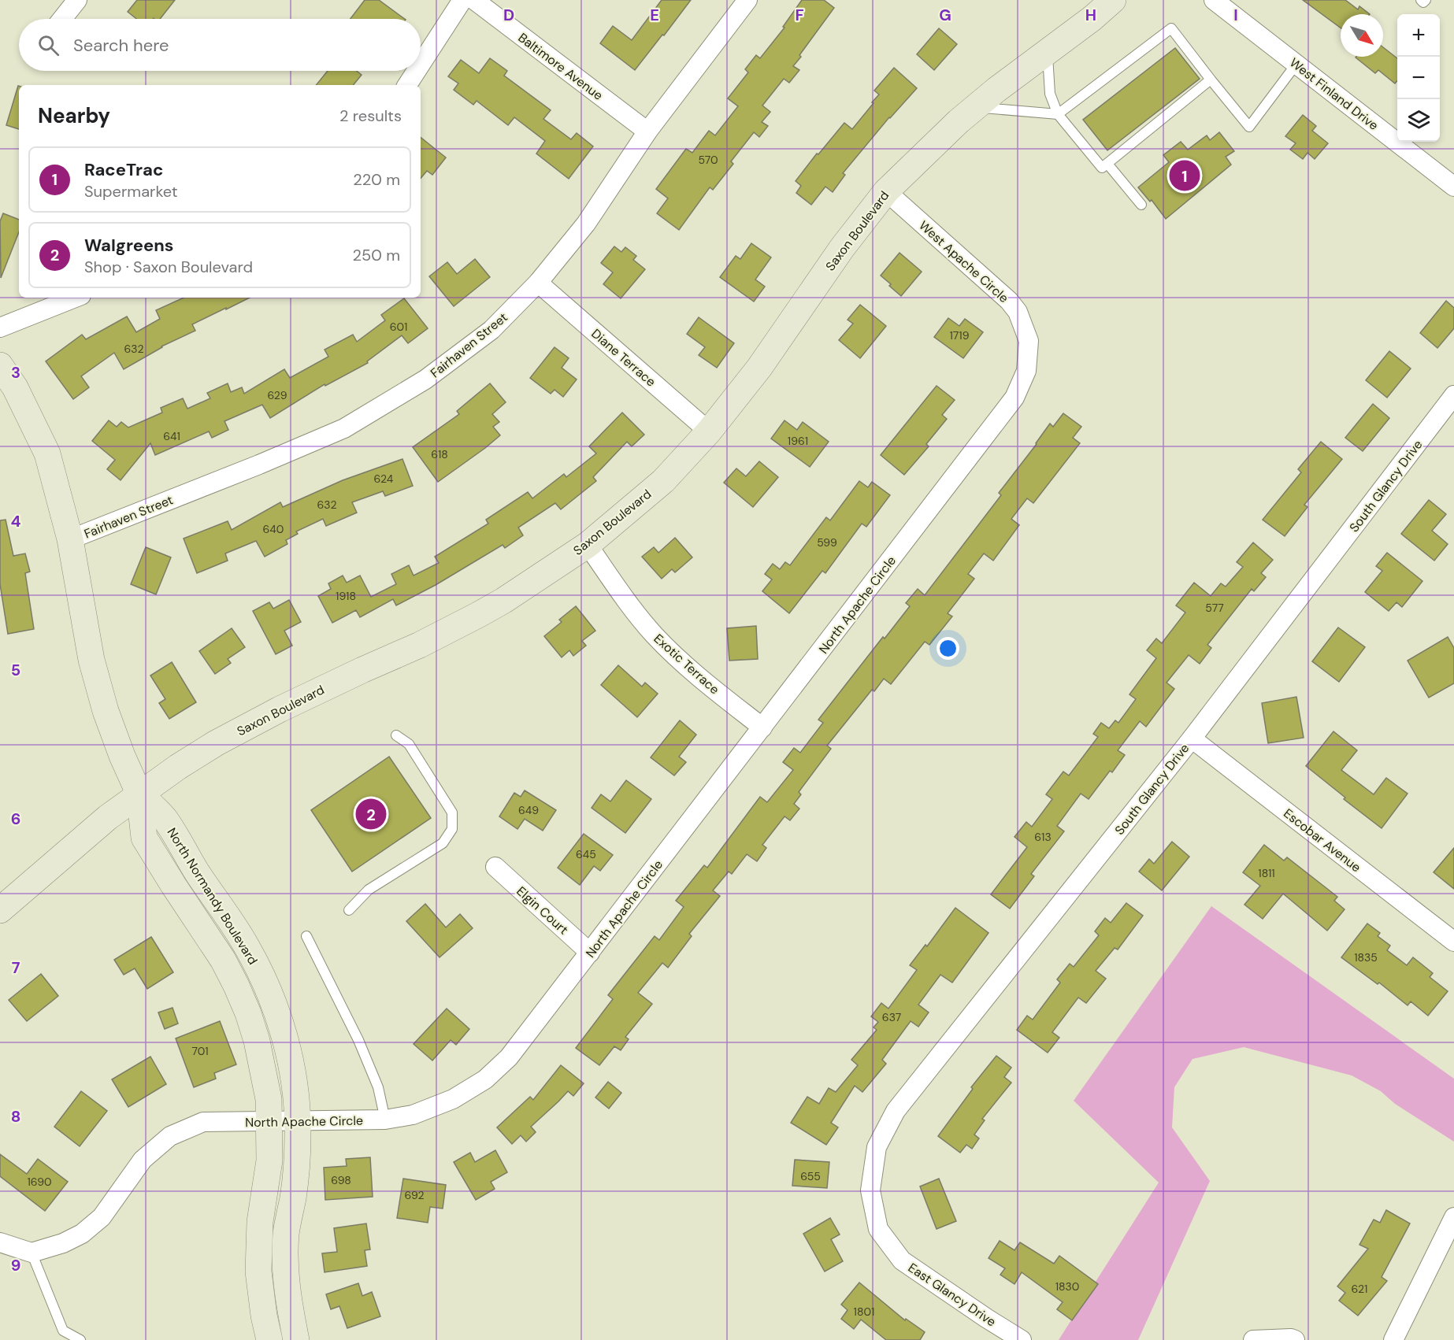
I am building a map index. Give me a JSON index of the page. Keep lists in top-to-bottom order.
{
  "streets": {
    "street": [
      "Baltimore Avenue",
      "West Finland Drive",
      "Saxon Boulevard",
      "West Apache Circle",
      "Fairhaven Street",
      "Diane Terrace",
      "South Glancy Drive",
      "North Apache Circle",
      "Exotic Terrace",
      "Escobar Avenue",
      "North Normandy Boulevard",
      "Elgin Court",
      "East Glancy Drive"
    ]
  },
  "crossings": [
    ["Baltimore Avenue", "Fairhaven Street"],
    ["Saxon Boulevard", "West Apache Circle"],
    ["Saxon Boulevard", "Diane Terrace"],
    ["Saxon Boulevard", "Exotic Terrace"],
    ["Saxon Boulevard", "North Normandy Boulevard"],
    ["West Apache Circle", "North Apache Circle"],
    ["Fairhaven Street", "Diane Terrace"],
    ["Fairhaven Street", "North Normandy Boulevard"],
    ["South Glancy Drive", "Escobar Avenue"],
    ["South Glancy Drive", "East Glancy Drive"],
    ["North Apache Circle", "Exotic Terrace"],
    ["North Apache Circle", "North Normandy Boulevard"],
    ["North Apache Circle", "Elgin Court"]
  ],
  "house_numbers": [
    "570",
    "601",
    "1719",
    "632",
    "629",
    "641",
    "1961",
    "618",
    "624",
    "632",
    "640",
    "599",
    "1918",
    "577",
    "649",
    "613",
    "645",
    "1811",
    "1835",
    "637",
    "701",
    "655",
    "698",
    "1690",
    "692",
    "1830",
    "621",
    "1801"
  ],
  "north": "bottom right",
  "page": {
    "map_buttons": ["+", "−"],
    "search": "Search here",
    "heading": ["Nearby", "2 results"],
    "list": [
      {
        "mark": "1",
        "name": "RaceTrac",
        "note": "Supermarket",
        "value": "220 m"
      },
      {
        "mark": "2",
        "name": "Walgreens",
        "note": "Shop · Saxon Boulevard",
        "value": "250 m"
      }
    ],
    "pins": ["1", "2"]
  },
  "grid": {
    "columns": [
      "D",
      "E",
      "F",
      "G",
      "H",
      "I"
    ],
    "rows": [
      "3",
      "4",
      "5",
      "6",
      "7",
      "8",
      "9"
    ]
  }
}
